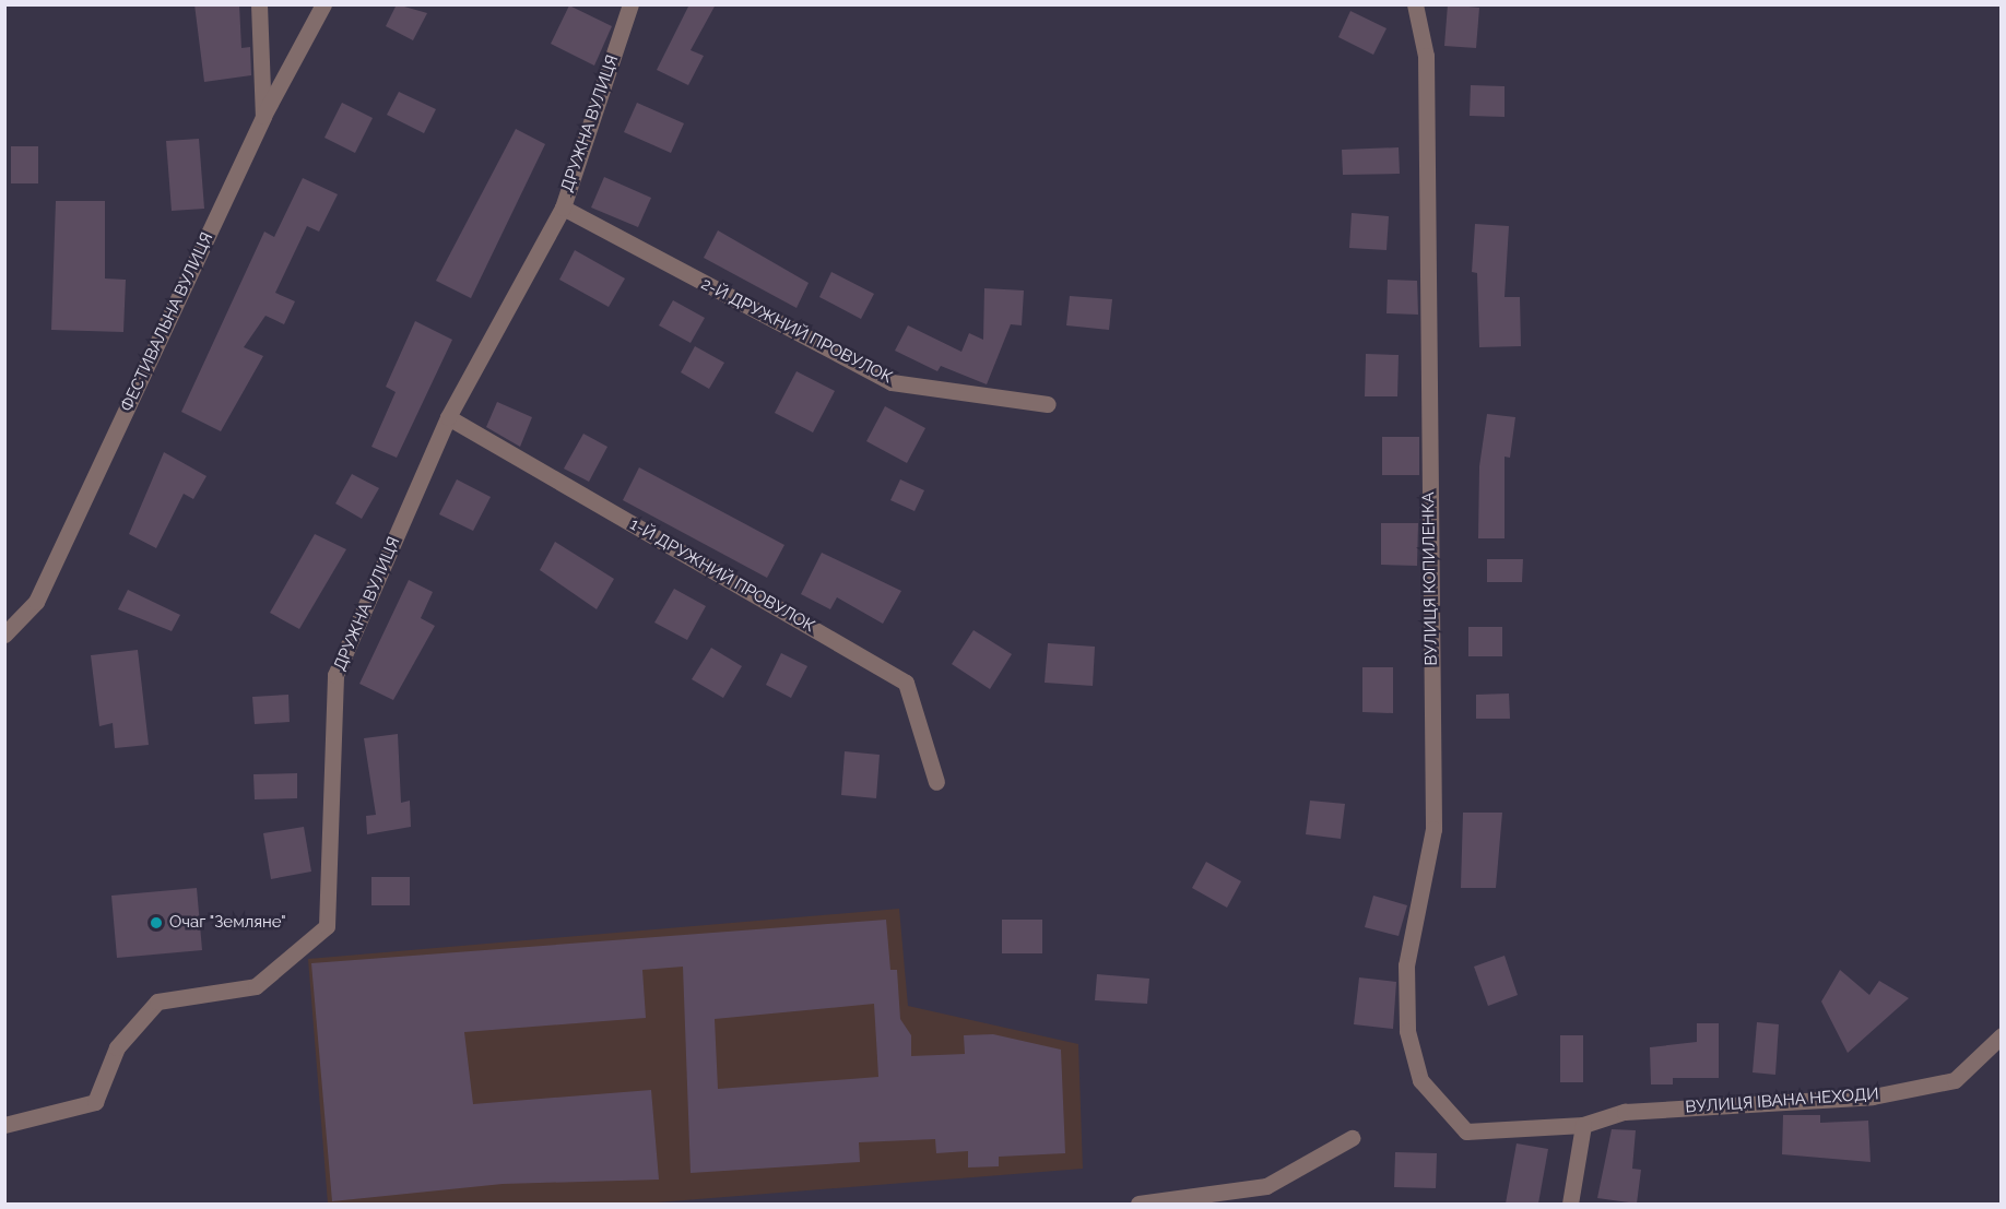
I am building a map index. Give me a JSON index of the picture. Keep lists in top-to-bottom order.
{
  "streets": {
    "street": [
      "ДРУЖНА ВУЛИЦЯ",
      "ФЕСТИВАЛЬНА ВУЛИЦЯ",
      "2-Й ДРУЖНИЙ ПРОВУЛОК",
      "1-Й ДРУЖНИЙ ПРОВУЛОК",
      "ВУЛИЦЯ КОПИЛЕНКА",
      "ВУЛИЦЯ ІВАНА НЕХОДИ"
    ]
  },
  "crossings": [
    ["ДРУЖНА ВУЛИЦЯ", "2-Й ДРУЖНИЙ ПРОВУЛОК"],
    ["ДРУЖНА ВУЛИЦЯ", "1-Й ДРУЖНИЙ ПРОВУЛОК"],
    ["ВУЛИЦЯ КОПИЛЕНКА", "ВУЛИЦЯ ІВАНА НЕХОДИ"]
  ],
  "places": ["Очаг \"Земляне\""]
}
